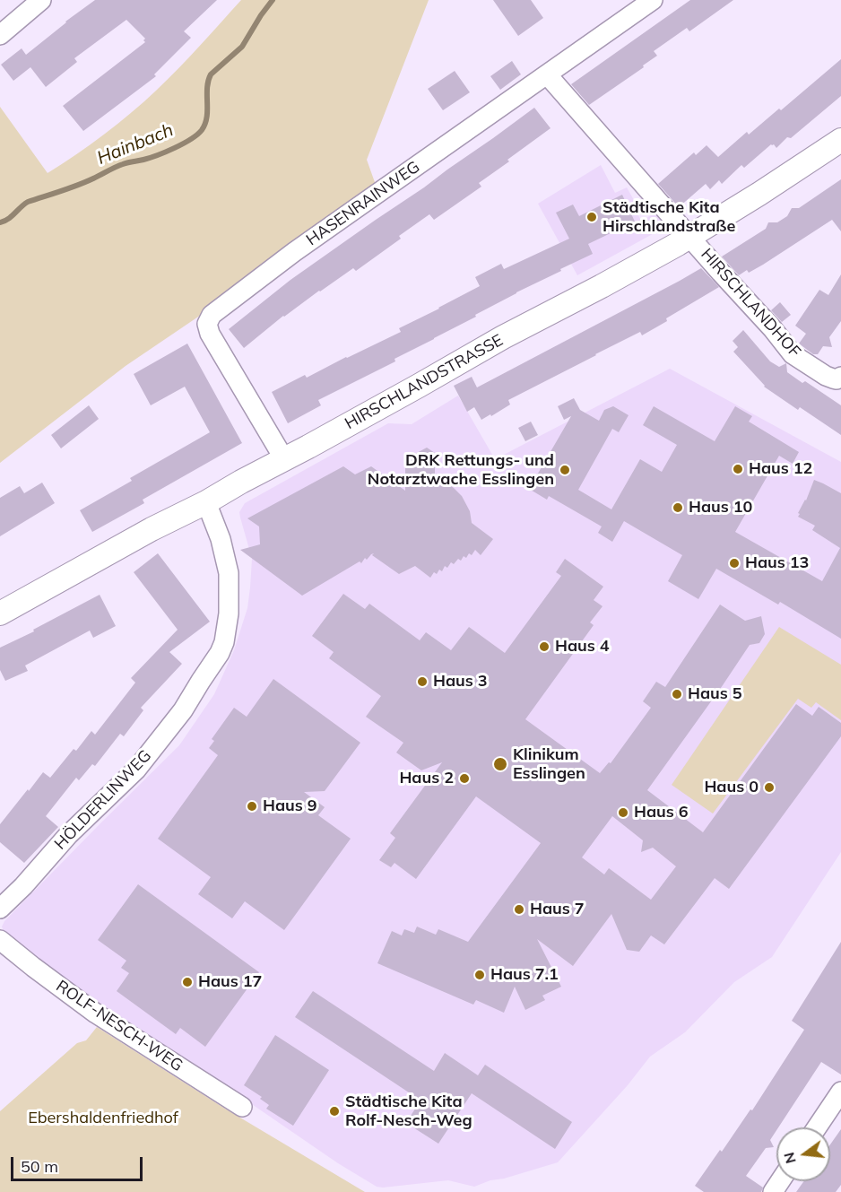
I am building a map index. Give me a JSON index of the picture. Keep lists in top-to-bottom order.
{
  "streets": {
    "street": [
      "HASENRAINWEG",
      "HIRSCHLANDHOF",
      "HIRSCHLANDSTRASSE",
      "HÖLDERLINWEG",
      "ROLF-NESCH-WEG"
    ]
  },
  "crossings": [
    ["HASENRAINWEG", "HIRSCHLANDHOF"],
    ["HASENRAINWEG", "HIRSCHLANDSTRASSE"],
    ["HIRSCHLANDHOF", "HIRSCHLANDSTRASSE"],
    ["HIRSCHLANDSTRASSE", "HÖLDERLINWEG"]
  ],
  "water": ["Hainbach"],
  "parks": ["Ebershaldenfriedhof"],
  "places": [
    "Städtische Kita Hirschlandstraße",
    "Haus 12",
    "DRK Rettungs- und Notarztwache Esslingen",
    "Haus 10",
    "Haus 13",
    "Haus 4",
    "Haus 3",
    "Haus 5",
    "Klinikum Esslingen",
    "Haus 2",
    "Haus 0",
    "Haus 9",
    "Haus 6",
    "Haus 7",
    "Haus 7.1",
    "Haus 17",
    "Städtische Kita Rolf-Nesch-Weg"
  ],
  "scale_bar": "50 m",
  "north": "left"
}
